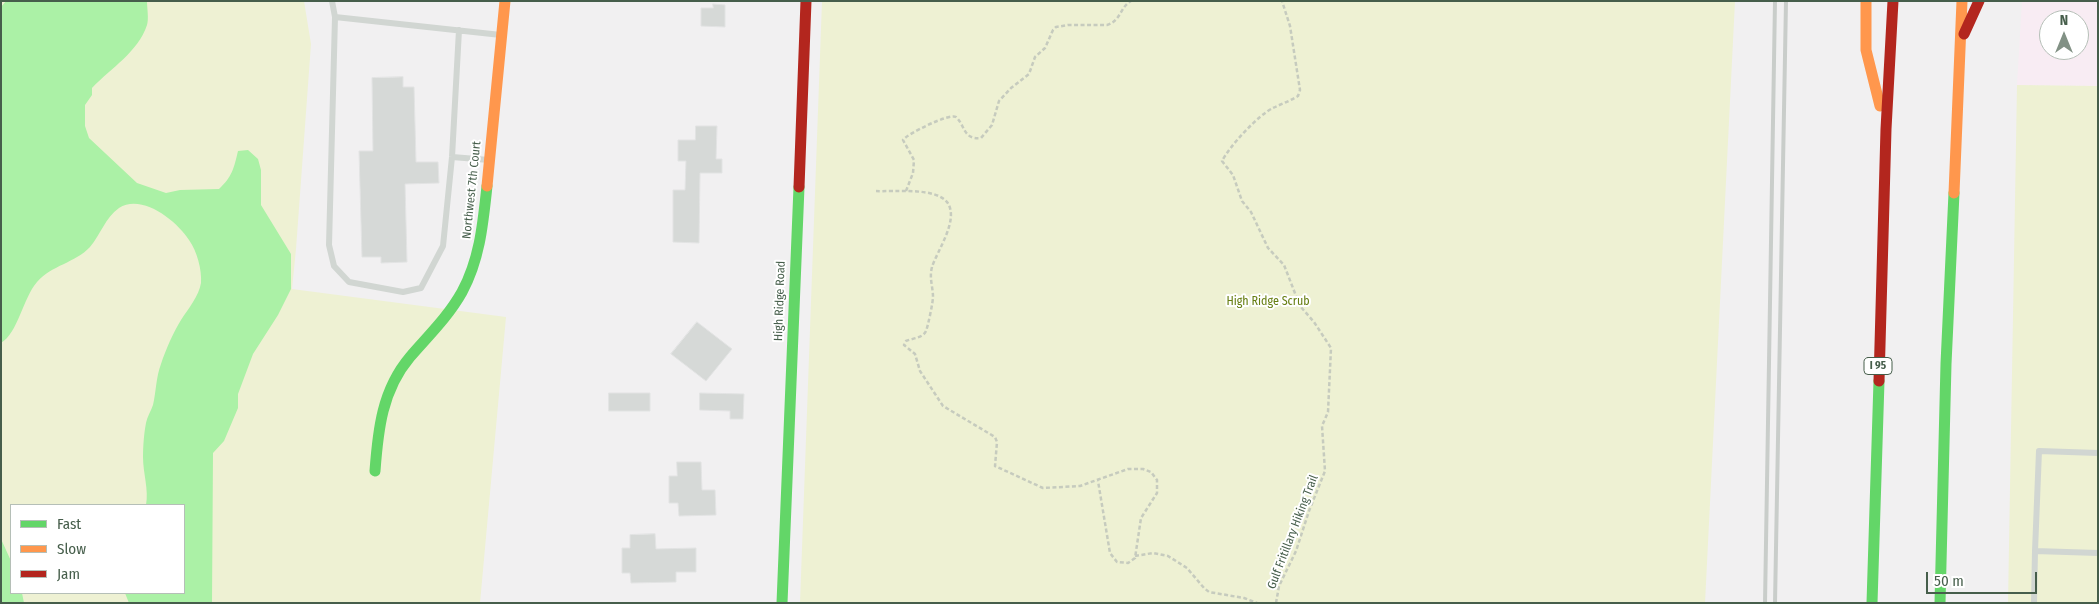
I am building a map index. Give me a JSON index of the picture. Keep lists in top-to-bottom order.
{
  "streets": {
    "main road": ["Northwest 7th Court", "High Ridge Road", "I 95"],
    "path": ["Gulf Fritillary Hiking Trail"]
  },
  "parks": ["High Ridge Scrub"],
  "legend": ["Fast", "Slow", "Jam"],
  "scale_bar": "50 m",
  "north": "top"
}
